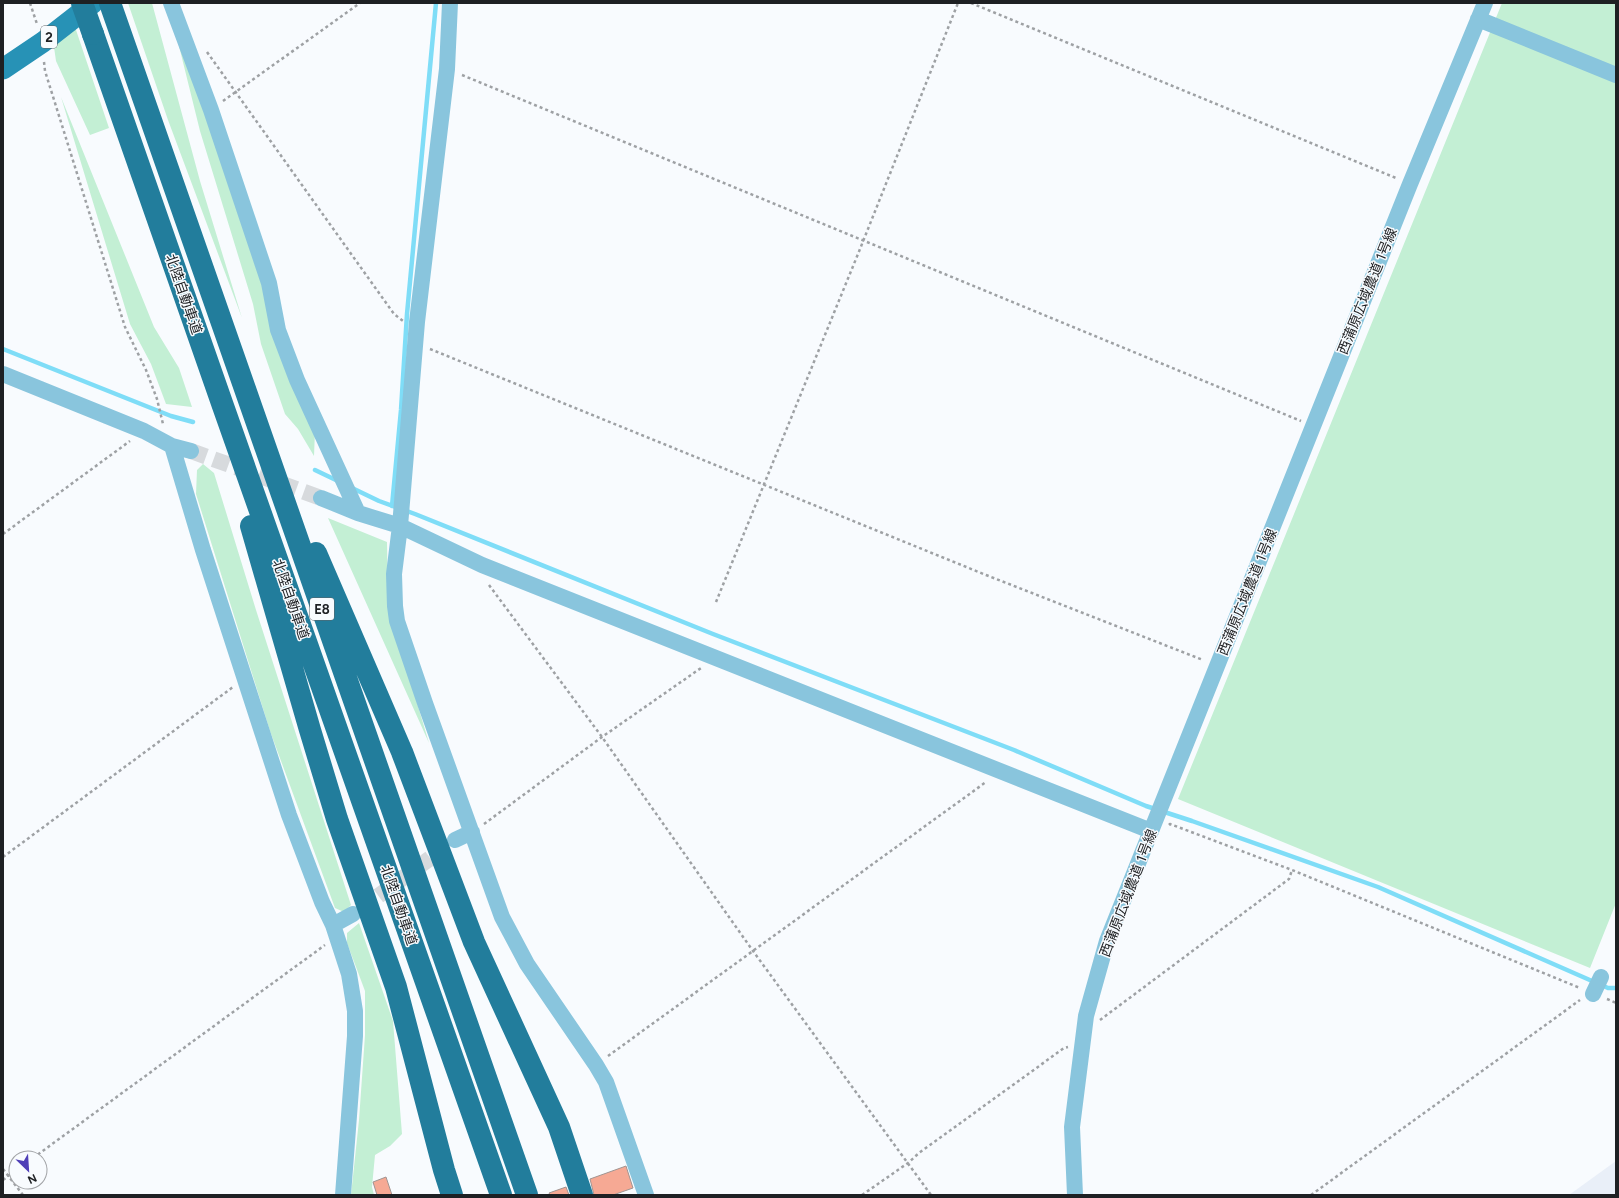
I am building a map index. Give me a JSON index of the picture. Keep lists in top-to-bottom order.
{
  "streets": {
    "highway": ["北陸自動車道", "E8"],
    "main road": ["2"],
    "street": ["西蒲原広域農道 1号線"]
  },
  "north": "bottom right"
}
